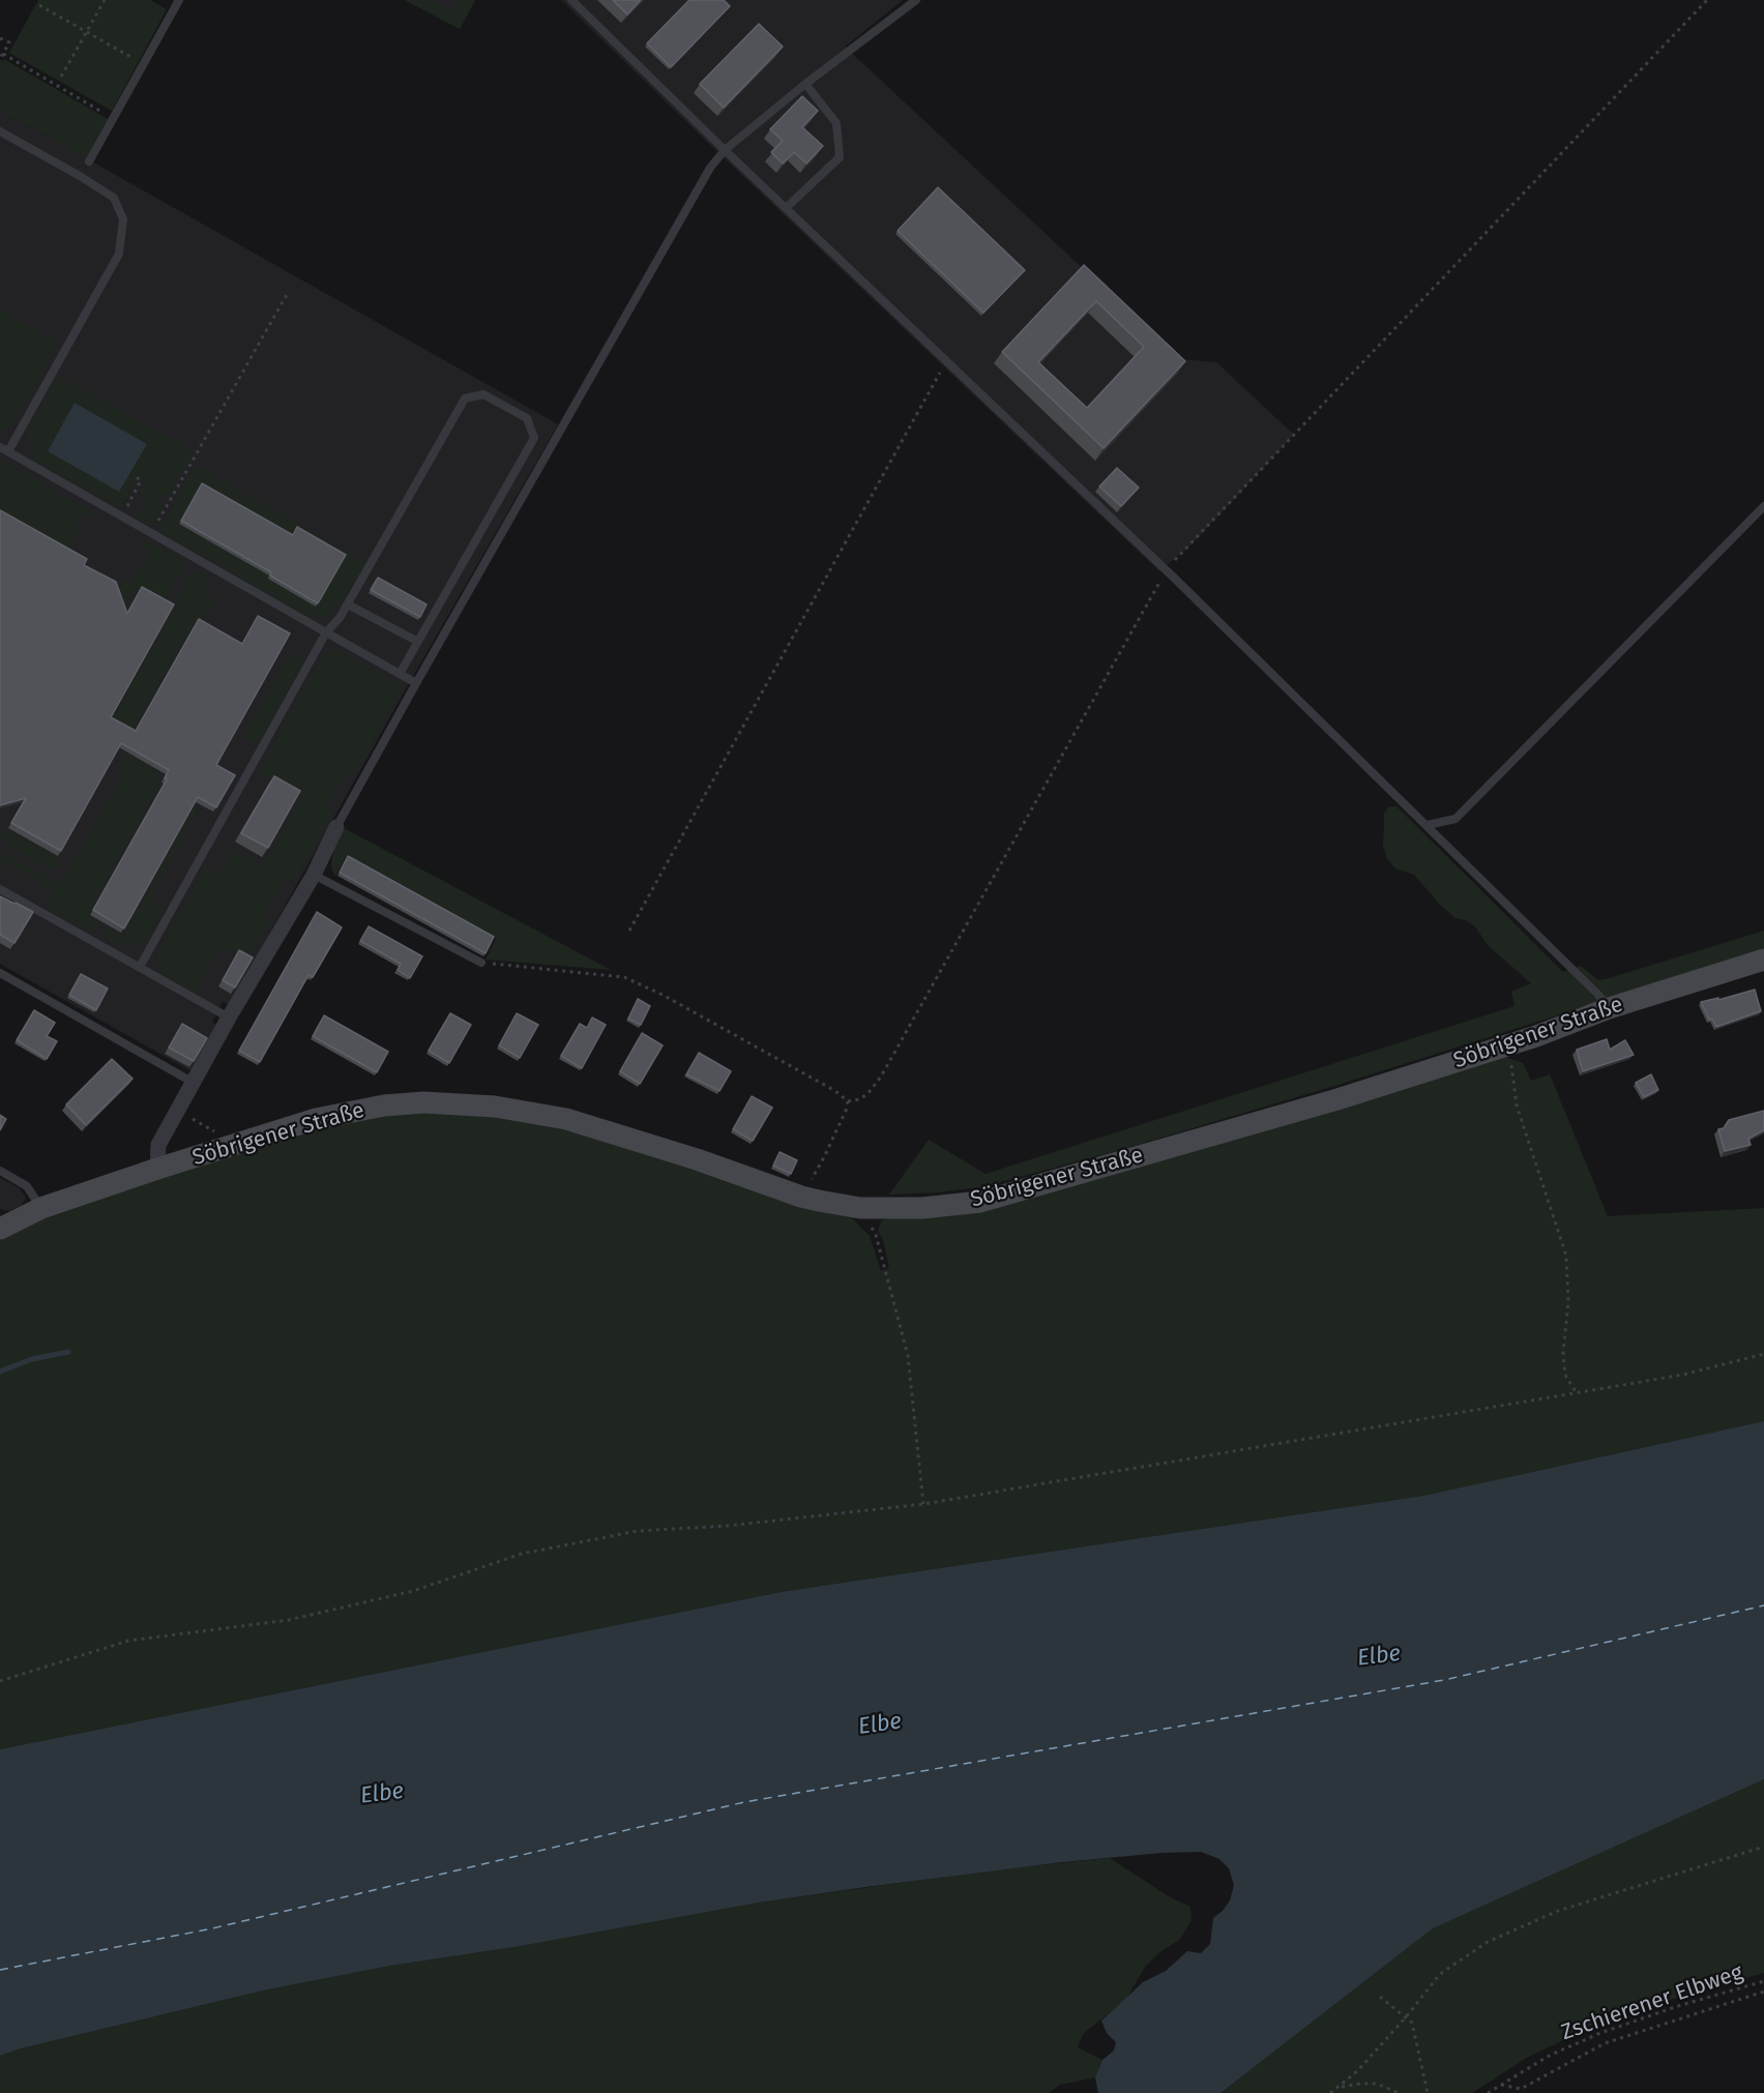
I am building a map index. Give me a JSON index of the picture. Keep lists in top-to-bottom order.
{
  "streets": {
    "street": ["Söbrigener Straße"],
    "path": ["Zschierener Elbweg"]
  },
  "water": ["Elbe"]
}
